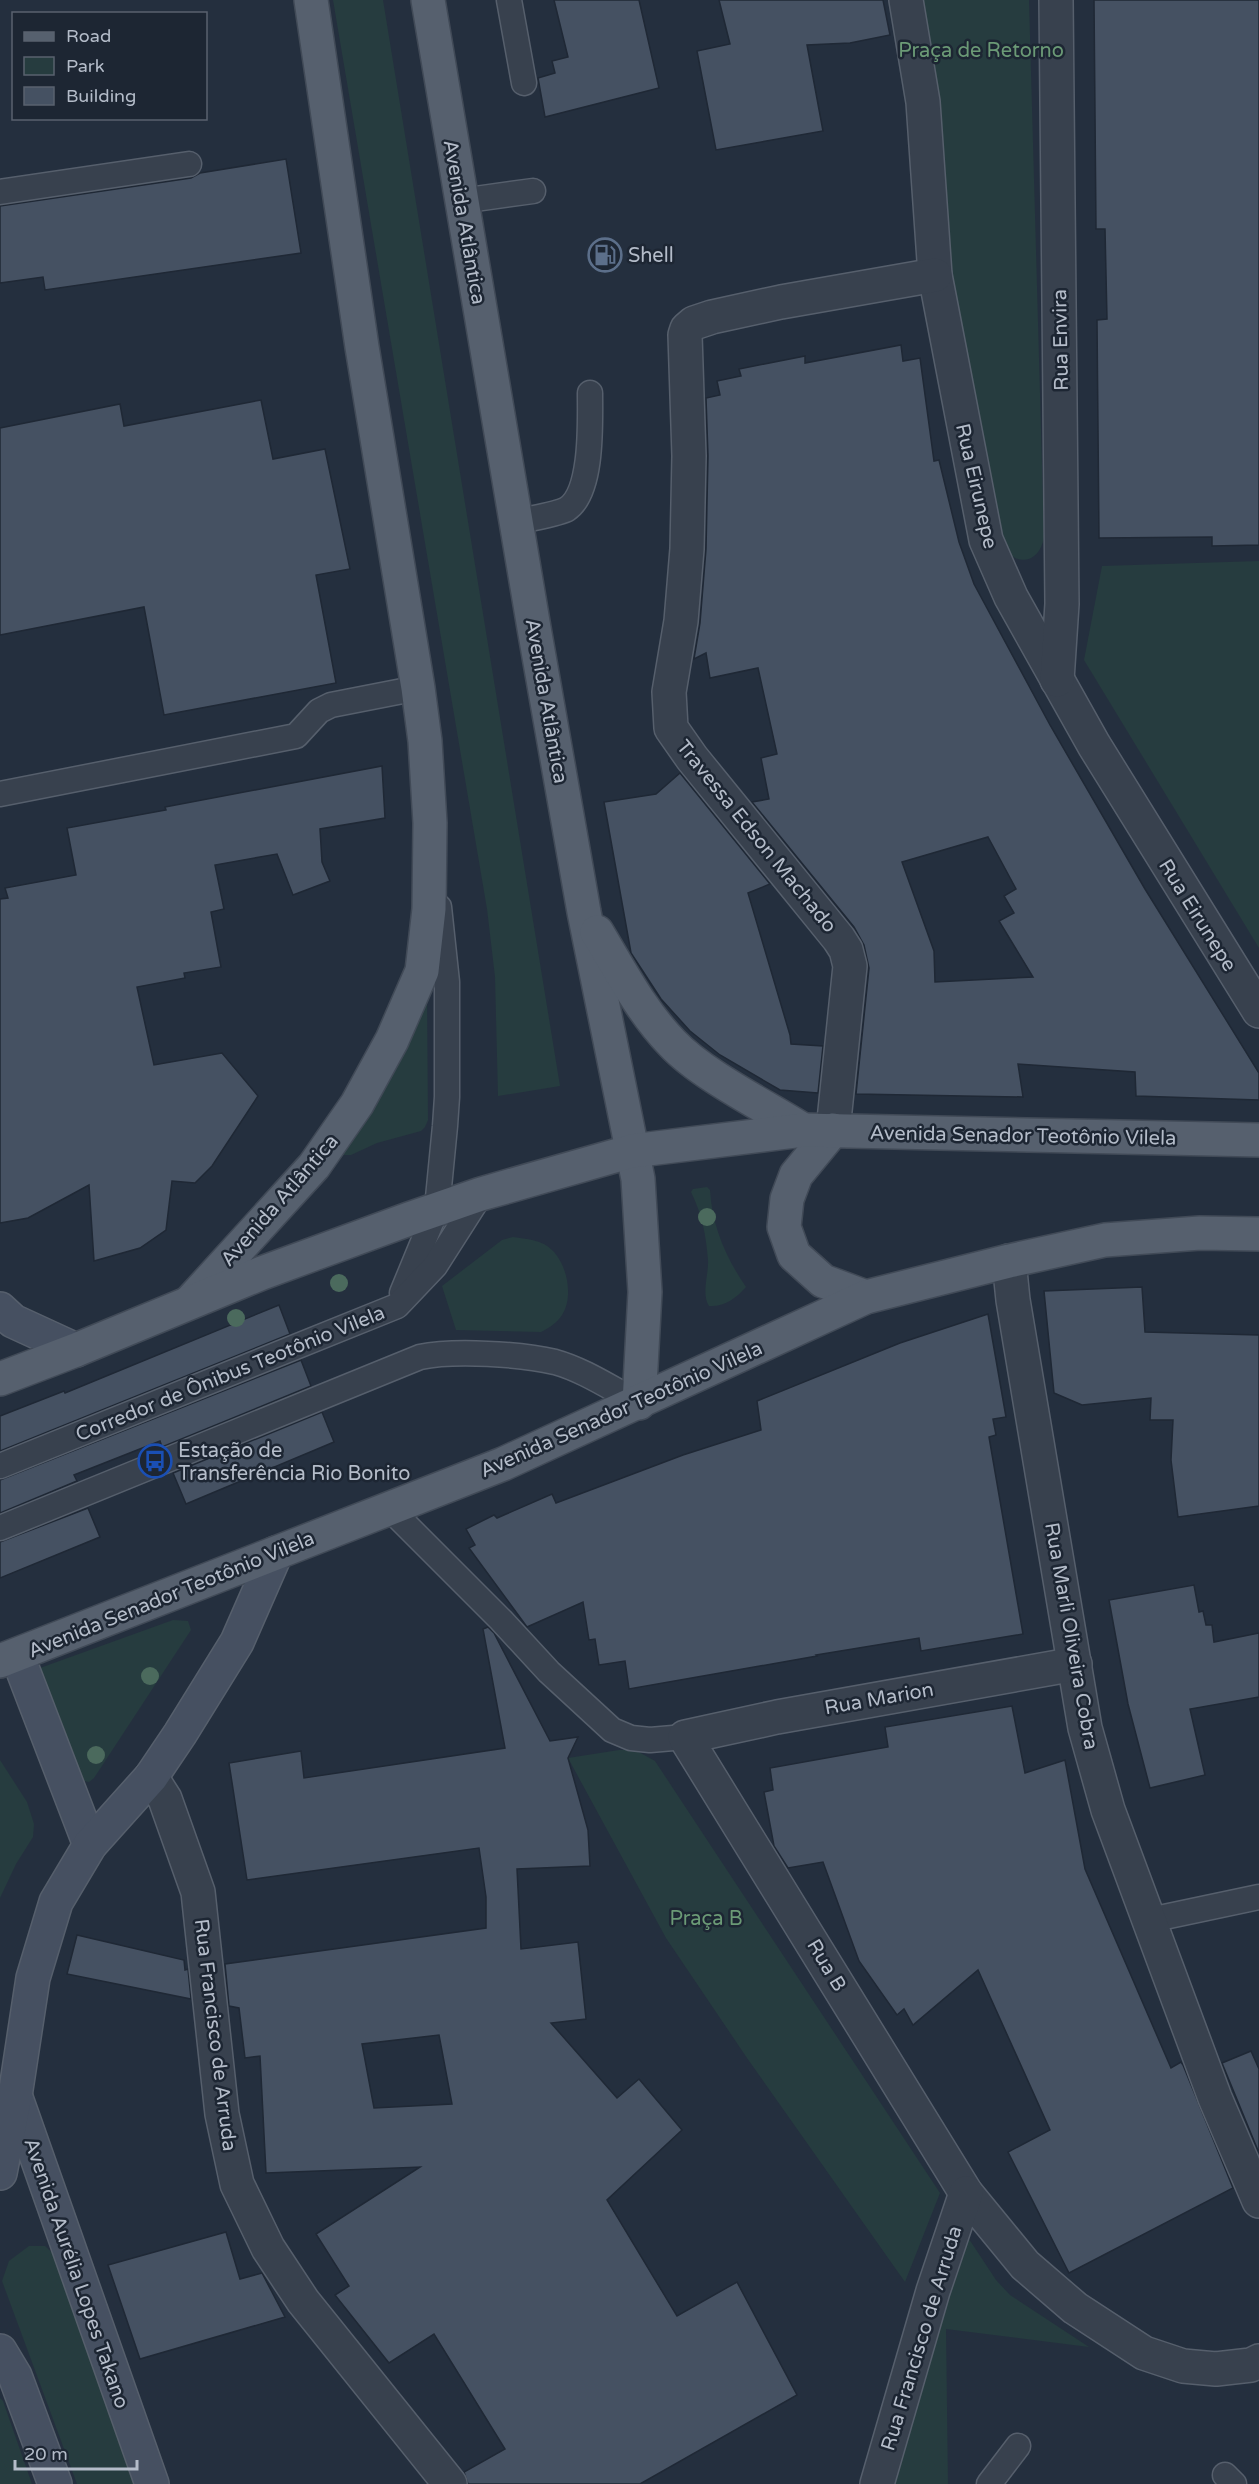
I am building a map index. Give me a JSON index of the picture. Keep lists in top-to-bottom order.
{
  "streets": {
    "main road": ["Avenida Atlântica", "Avenida Senador Teotônio Vilela"],
    "street": [
      "Rua Envira",
      "Rua Eirunepe",
      "Travessa Edson Machado",
      "Rua Marli Oliveira Cobra",
      "Rua Marion",
      "Rua B",
      "Rua Francisco de Arruda",
      "Avenida Aurélia Lopes Takano"
    ],
    "lane": ["Corredor de Ônibus Teotônio Vilela"]
  },
  "crossings": [
    ["Avenida Atlântica", "Avenida Senador Teotônio Vilela"],
    ["Rua Envira", "Rua Eirunepe"],
    ["Rua Eirunepe", "Travessa Edson Machado"],
    ["Travessa Edson Machado", "Avenida Senador Teotônio Vilela"],
    ["Avenida Senador Teotônio Vilela", "Corredor de Ônibus Teotônio Vilela"],
    ["Avenida Senador Teotônio Vilela", "Rua Marli Oliveira Cobra"],
    ["Rua Marli Oliveira Cobra", "Rua Marion"],
    ["Rua Marion", "Rua B"],
    ["Rua B", "Rua Francisco de Arruda"]
  ],
  "parks": ["Praça de Retorno", "Praça B"],
  "places": {
    "fuel station": ["Shell"],
    "bus stop": ["Estação de Transferência Rio Bonito"]
  },
  "legend": ["Road", "Park", "Building"],
  "scale_bar": "20 m"
}
